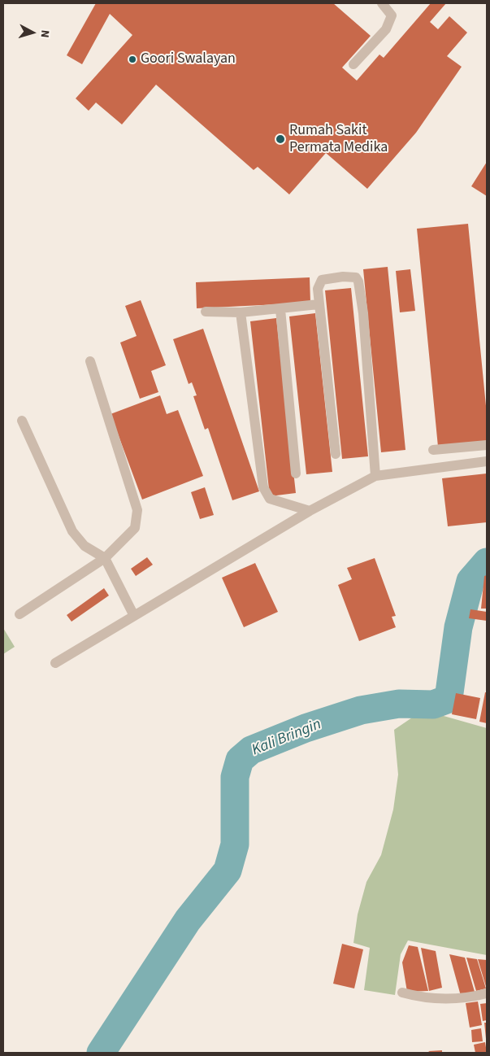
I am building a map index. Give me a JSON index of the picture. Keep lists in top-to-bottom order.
{
  "water": ["Kali Bringin"],
  "places": ["Goori Swalayan", "Rumah Sakit Permata Medika"],
  "north": "right"
}
